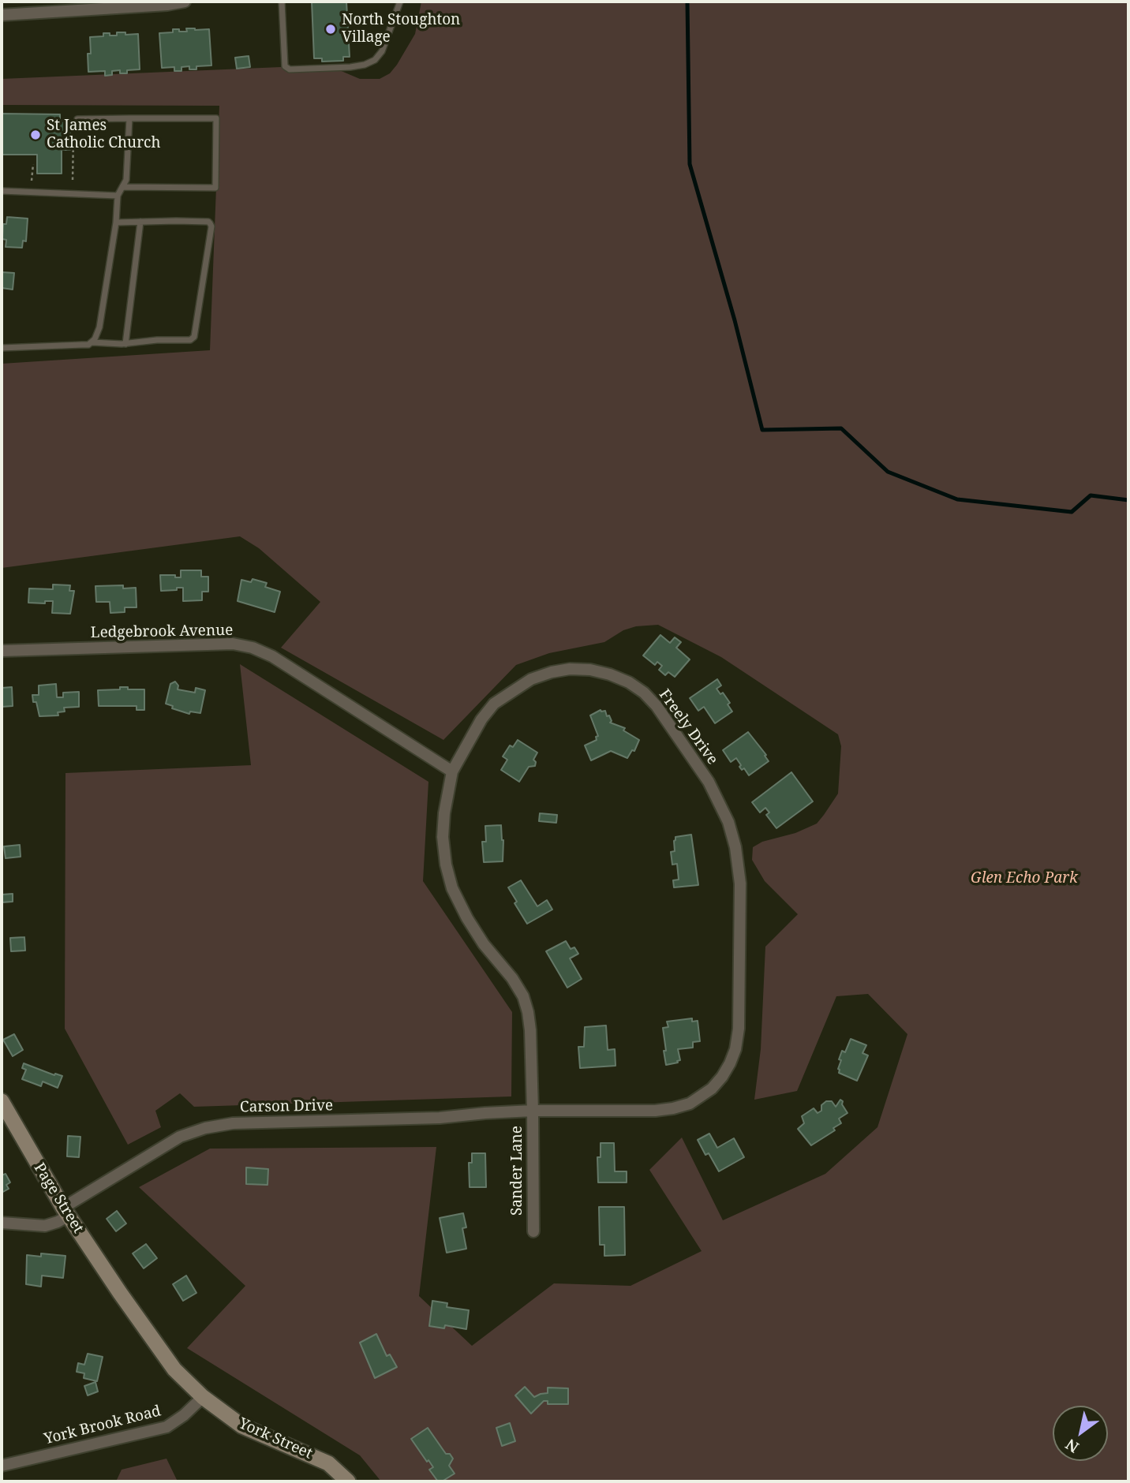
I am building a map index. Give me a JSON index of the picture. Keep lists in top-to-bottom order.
{
  "streets": {
    "street": [
      "Ledgebrook Avenue",
      "Freely Drive",
      "Carson Drive",
      "Sander Lane",
      "Page Street",
      "York Brook Road",
      "York Street"
    ]
  },
  "crossings": [
    ["Ledgebrook Avenue", "Freely Drive"],
    ["Freely Drive", "Carson Drive"],
    ["Freely Drive", "Sander Lane"],
    ["Carson Drive", "Sander Lane"],
    ["Carson Drive", "Page Street"],
    ["Page Street", "York Street"],
    ["York Brook Road", "York Street"]
  ],
  "parks": ["Glen Echo Park"],
  "places": ["North Stoughton Village", "St James Catholic Church"],
  "north": "bottom left"
}
